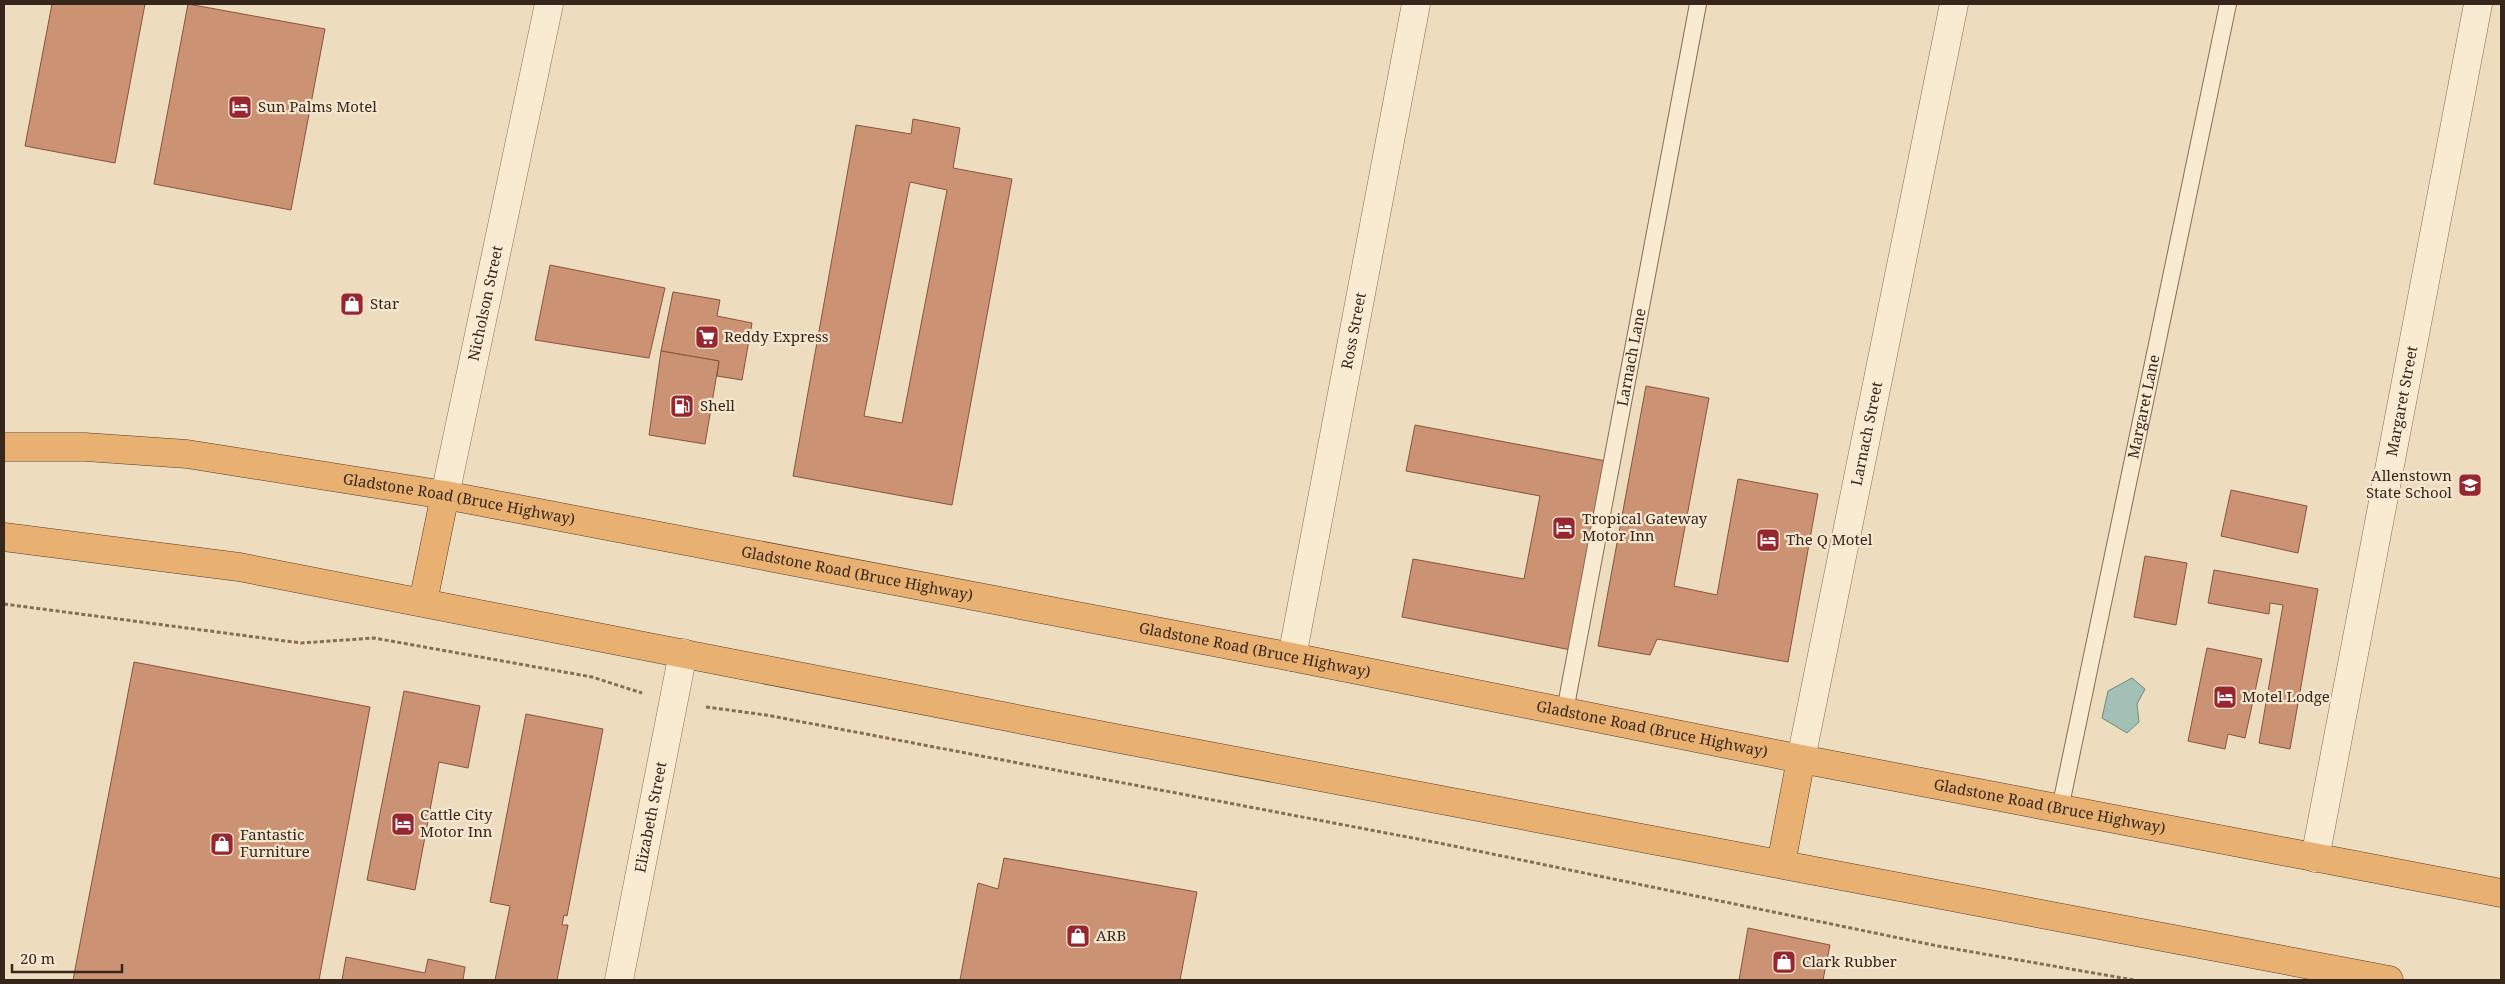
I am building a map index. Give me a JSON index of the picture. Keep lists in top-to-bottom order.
{
  "streets": {
    "highway": ["Nicholson Street", "Larnach Street", "Gladstone Road (Bruce Highway)"],
    "street": ["Ross Street", "Margaret Street", "Elizabeth Street"],
    "lane": ["Larnach Lane", "Margaret Lane"]
  },
  "crossings": [
    ["Nicholson Street", "Gladstone Road (Bruce Highway)"],
    ["Ross Street", "Gladstone Road (Bruce Highway)"],
    ["Larnach Lane", "Gladstone Road (Bruce Highway)"],
    ["Margaret Street", "Gladstone Road (Bruce Highway)"],
    ["Margaret Lane", "Gladstone Road (Bruce Highway)"],
    ["Larnach Street", "Gladstone Road (Bruce Highway)"]
  ],
  "places": {
    "hotel": [
      "Sun Palms Motel",
      "Tropical Gateway Motor Inn",
      "The Q Motel",
      "Motel Lodge",
      "Cattle City Motor Inn"
    ],
    "shop": [
      "Star",
      "Fantastic Furniture",
      "ARB",
      "Clark Rubber"
    ],
    "supermarket": ["Reddy Express"],
    "fuel station": ["Shell"],
    "school or university": ["Allenstown State School"]
  },
  "scale_bar": "20 m"
}
